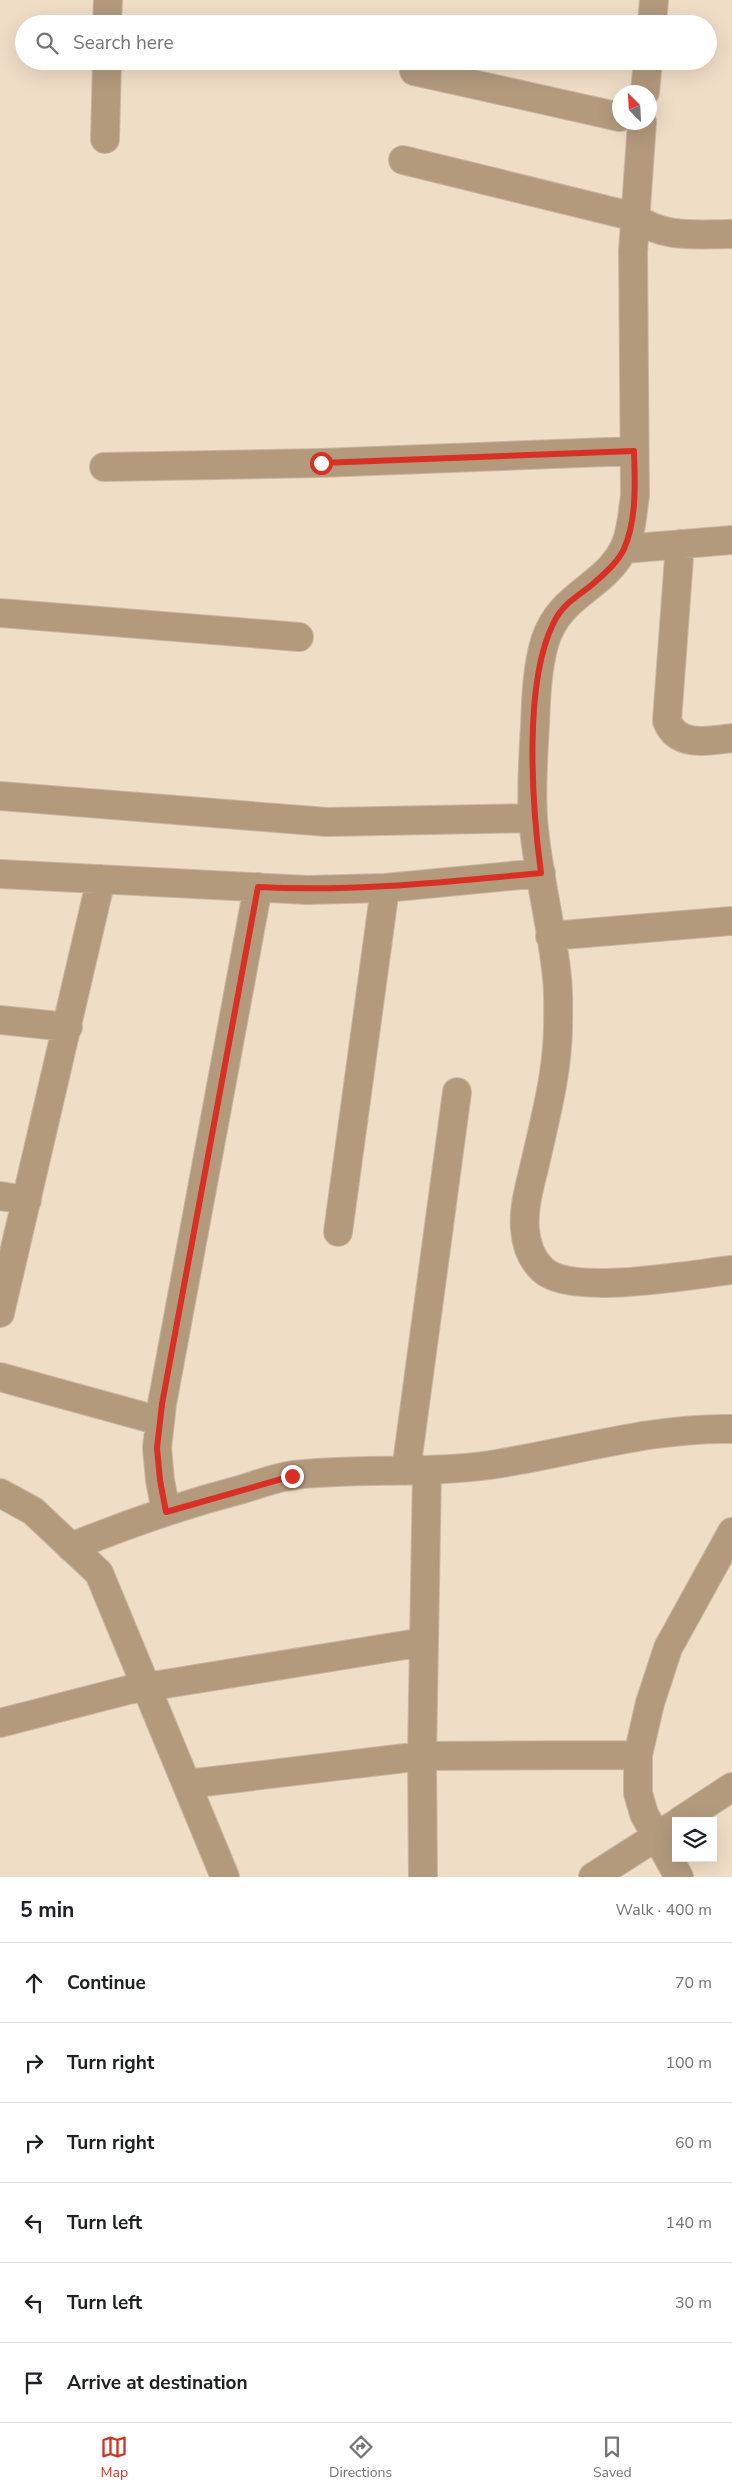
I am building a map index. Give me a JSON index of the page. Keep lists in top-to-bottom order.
{
  "north": "top left",
  "page": {
    "search": "Search here",
    "heading": ["5 min", "Walk · 400 m"],
    "list": [
      ["Continue", "70 m"],
      ["Turn right", "100 m"],
      ["Turn right", "60 m"],
      ["Turn left", "140 m"],
      ["Turn left", "30 m"],
      "Arrive at destination"
    ],
    "nav": ["Map", "Directions", "Saved"]
  }
}
